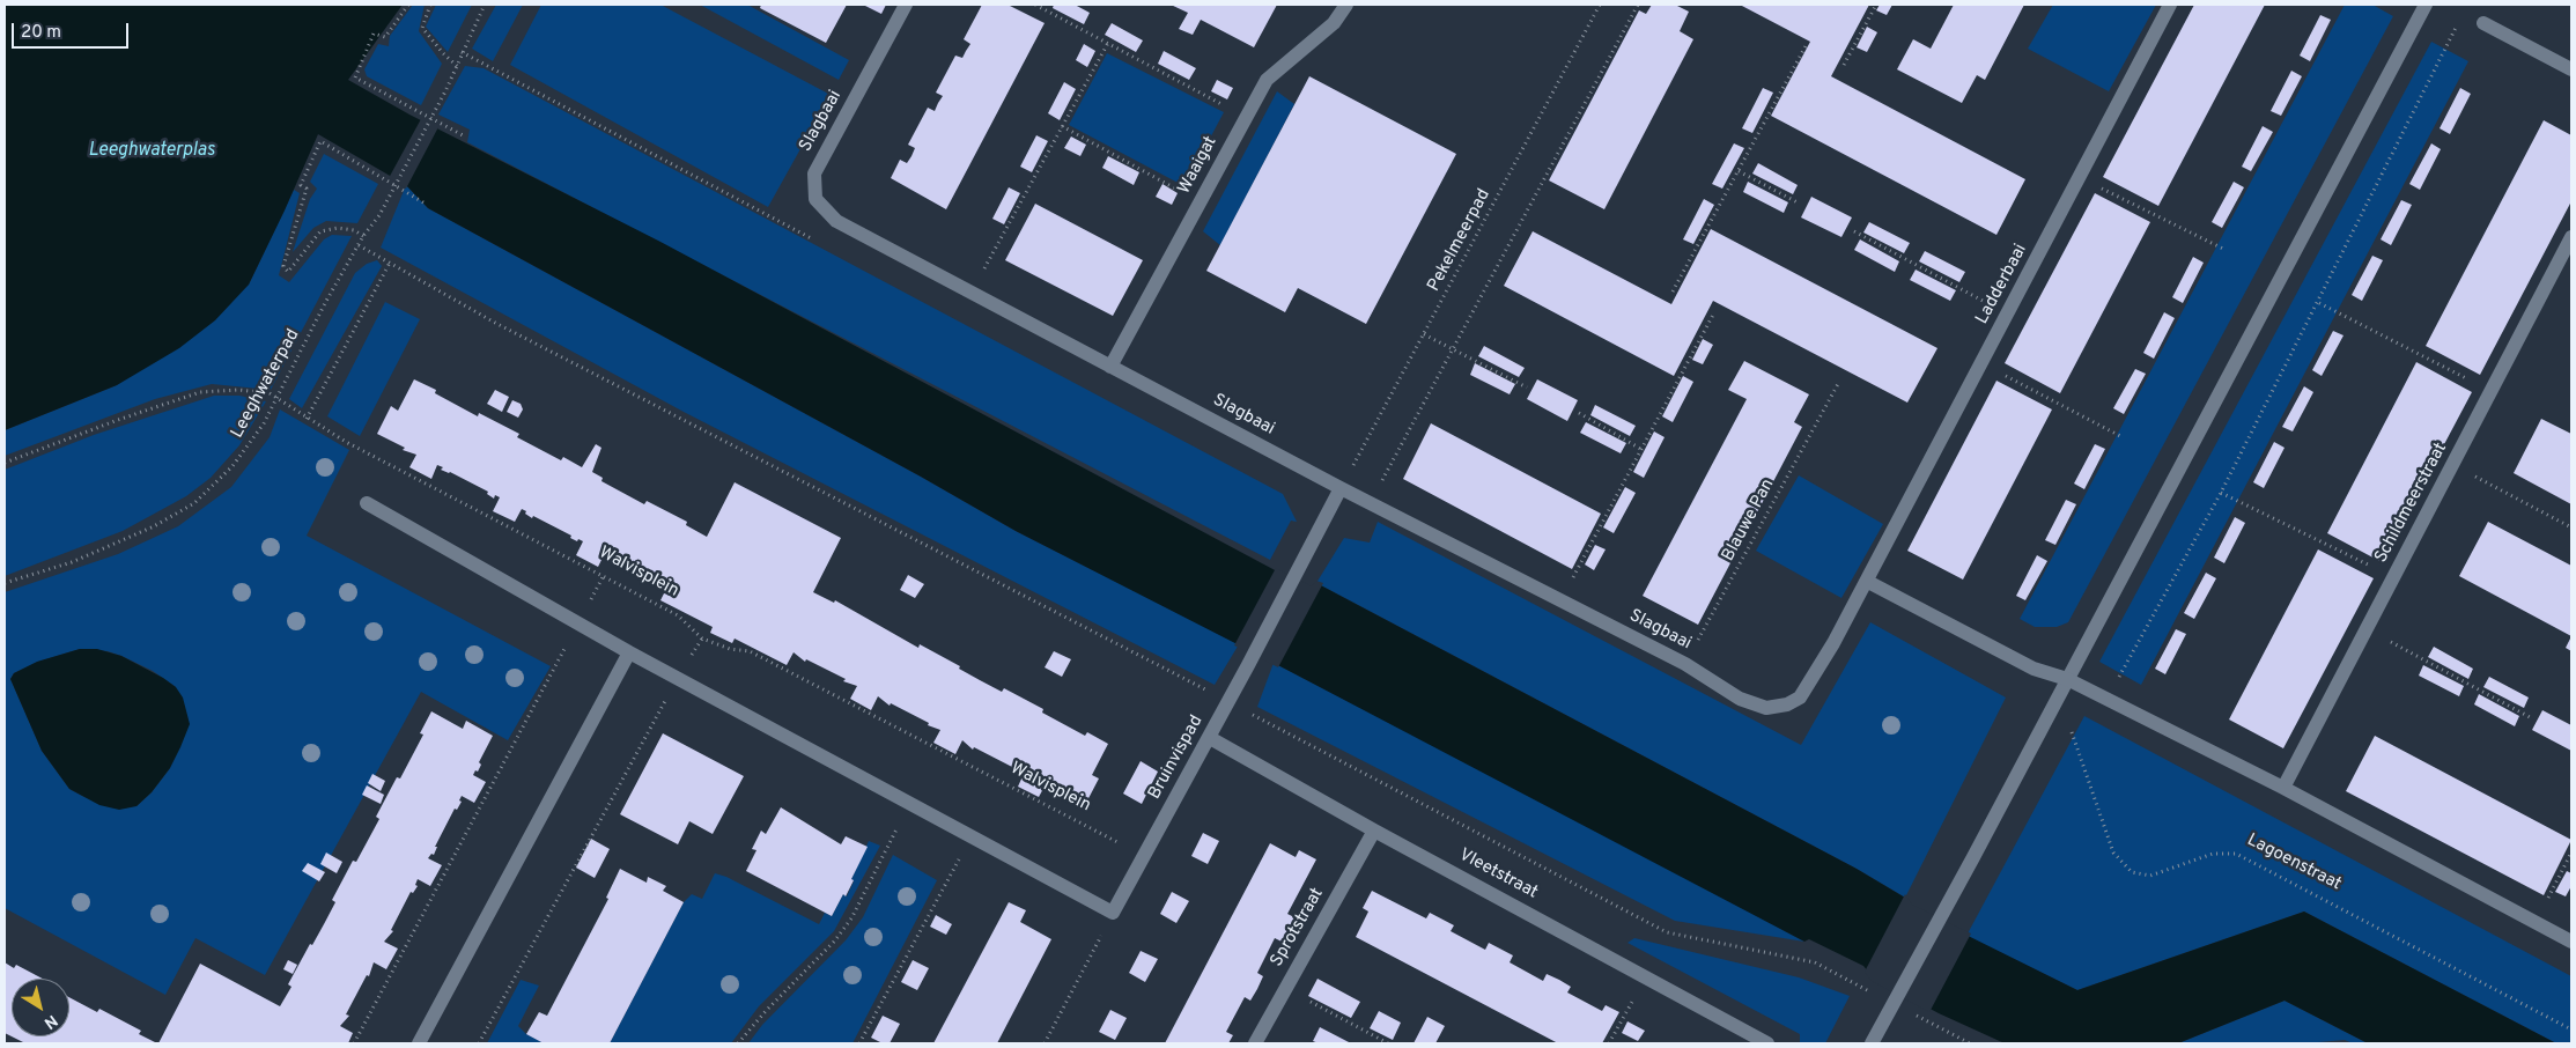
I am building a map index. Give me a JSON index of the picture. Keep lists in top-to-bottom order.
{
  "streets": {
    "street": [
      "Slagbaai",
      "Waaigat",
      "Ladderbaai",
      "Schildmeerstraat",
      "Bruinvispad",
      "Vleetstraat",
      "Sprotstraat"
    ],
    "path": [
      "Pekelmeerpad",
      "Leeghwaterpad",
      "Blauwe Pan",
      "Walvisplein",
      "Lagoenstraat"
    ]
  },
  "crossings": [
    ["Slagbaai", "Waaigat"],
    ["Slagbaai", "Pekelmeerpad"],
    ["Slagbaai", "Ladderbaai"],
    ["Slagbaai", "Blauwe Pan"],
    ["Slagbaai", "Bruinvispad"],
    ["Pekelmeerpad", "Bruinvispad"],
    ["Leeghwaterpad", "Walvisplein"],
    ["Walvisplein", "Bruinvispad"],
    ["Bruinvispad", "Vleetstraat"],
    ["Vleetstraat", "Sprotstraat"]
  ],
  "water": ["Leeghwaterplas"],
  "scale_bar": "20 m",
  "north": "bottom right"
}
